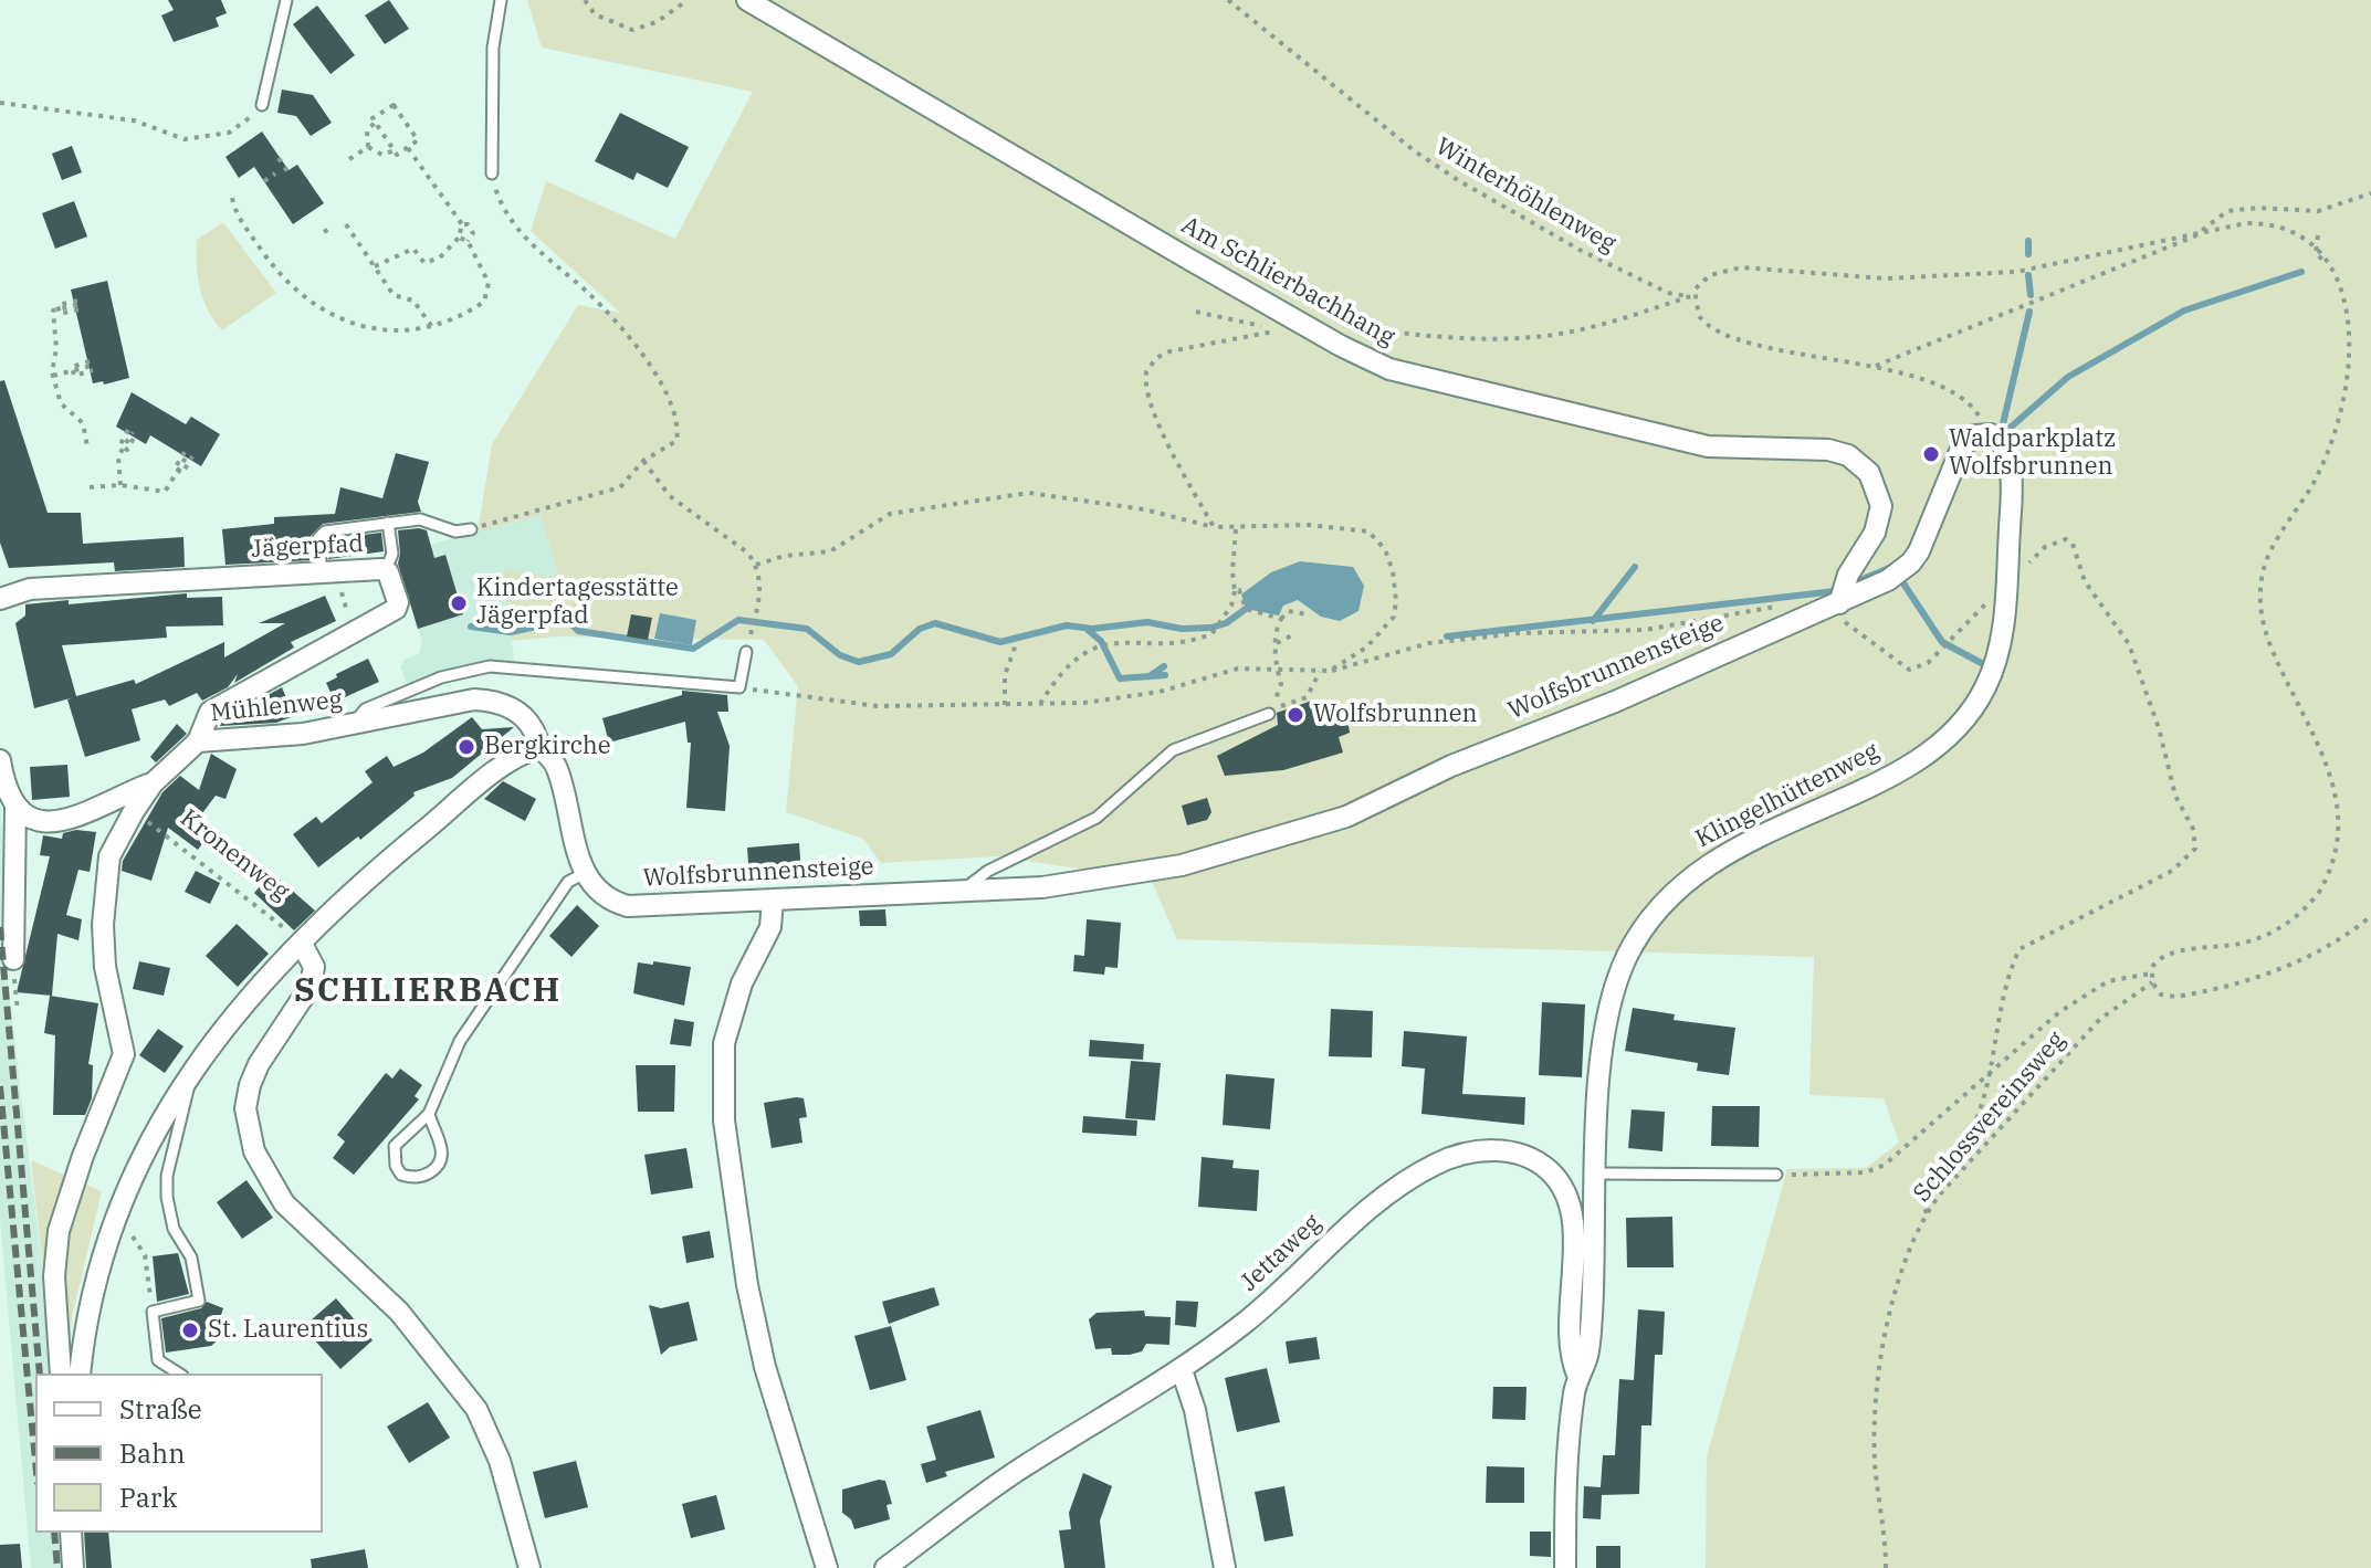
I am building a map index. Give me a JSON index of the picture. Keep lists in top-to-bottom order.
{
  "streets": {
    "street": [
      "Am Schlierbachhang",
      "Jägerpfad",
      "Wolfsbrunnensteige",
      "Mühlenweg",
      "Klingelhüttenweg",
      "Jettaweg"
    ],
    "path": ["Winterhöhlenweg", "Kronenweg", "Schlossvereinsweg"]
  },
  "crossings": [
    ["Am Schlierbachhang", "Wolfsbrunnensteige"],
    ["Jägerpfad", "Mühlenweg"],
    ["Mühlenweg", "Kronenweg"],
    ["Klingelhüttenweg", "Jettaweg"]
  ],
  "districts": ["SCHLIERBACH"],
  "places": [
    "Waldparkplatz Wolfsbrunnen",
    "Kindertagesstätte Jägerpfad",
    "Wolfsbrunnen",
    "Bergkirche",
    "St. Laurentius"
  ],
  "legend": ["Straße", "Bahn", "Park"]
}
